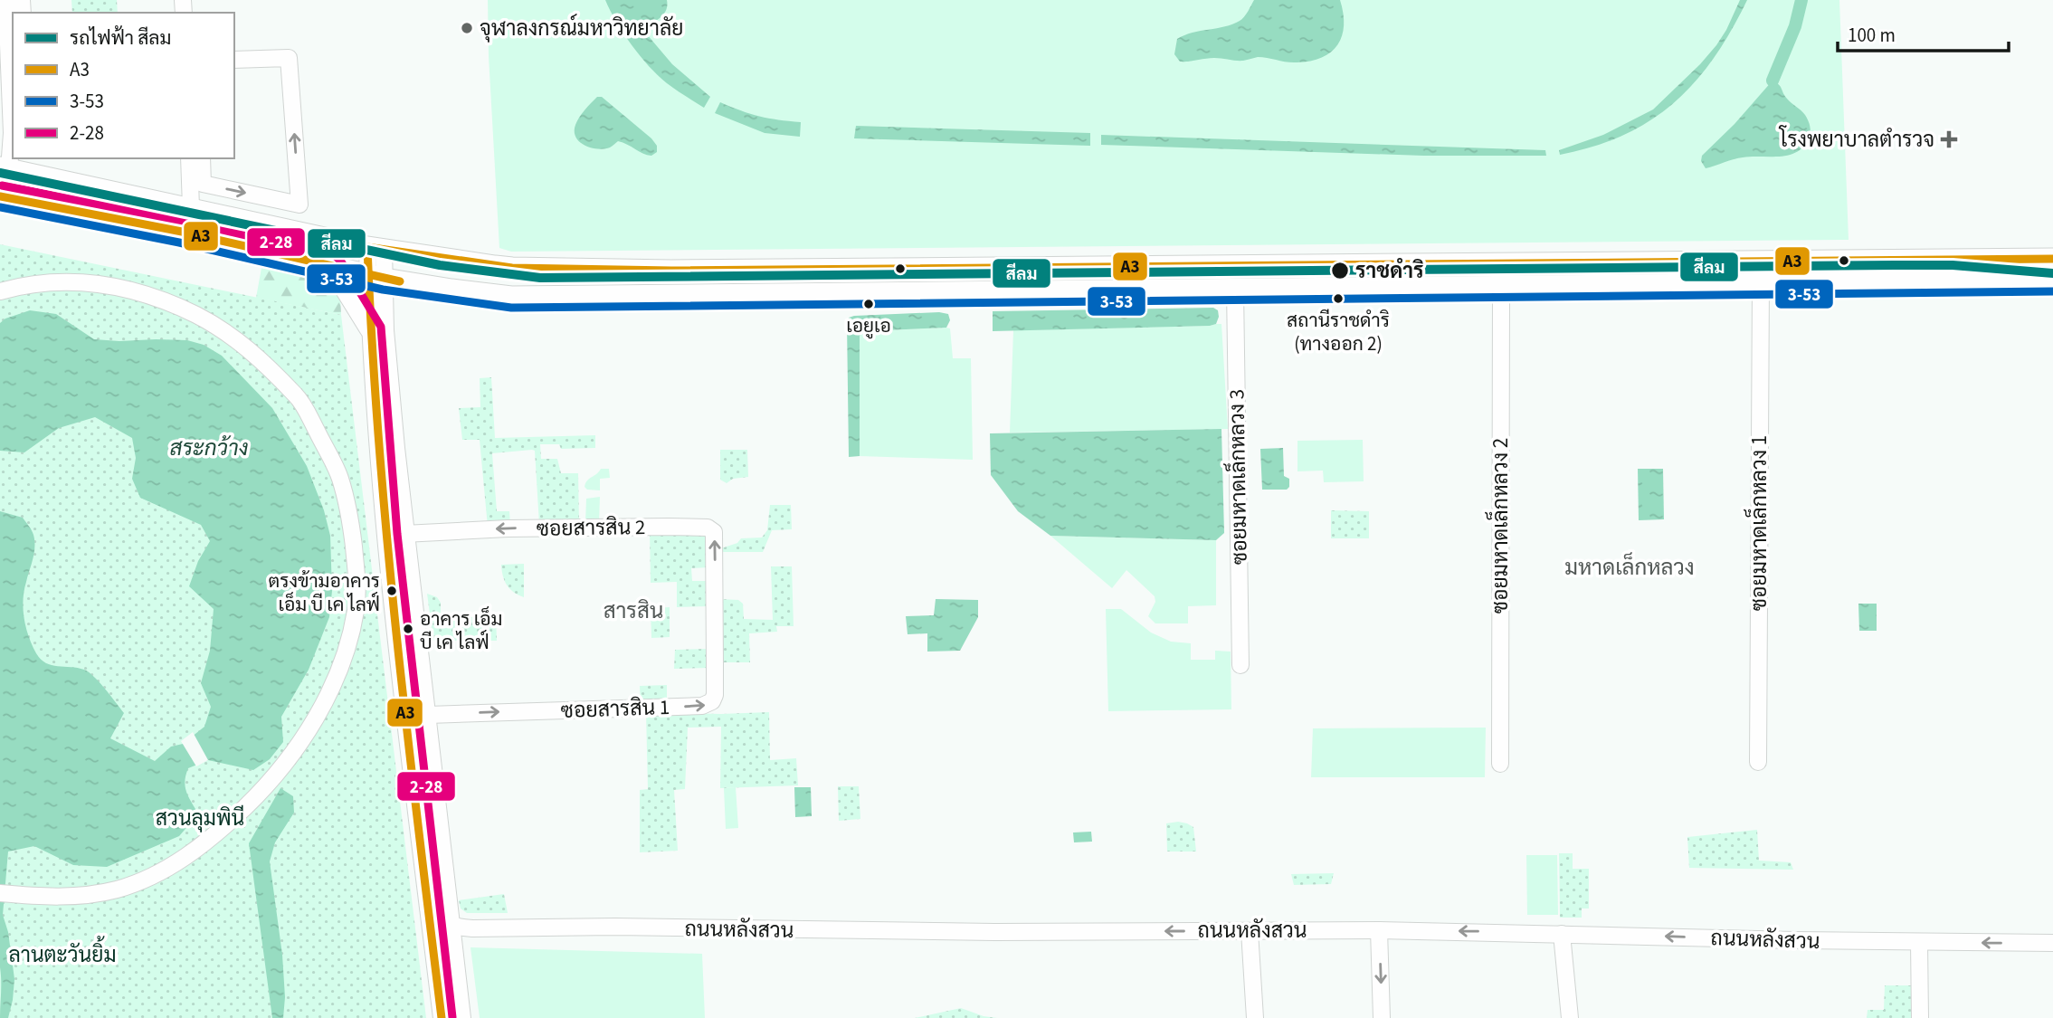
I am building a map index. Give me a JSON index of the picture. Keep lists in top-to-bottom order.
{
  "streets": {
    "street": [
      "ซอยมหาดเล็กหลวง 3",
      "ซอยมหาดเล็กหลวง 1",
      "ซอยมหาดเล็กหลวง 2",
      "ซอยสารสิน 2",
      "ซอยสารสิน 1",
      "ถนนหลังสวน"
    ]
  },
  "crossings": [
    ["ซอยสารสิน 2", "ซอยสารสิน 1"]
  ],
  "one_way": ["ซอยสารสิน 2", "ซอยสารสิน 1", "ถนนหลังสวน"],
  "districts": ["มหาดเล็กหลวง", "สารสิน"],
  "water": ["สระกว้าง"],
  "parks": ["สวนลุมพินี", "ลานตะวันยิ้ม"],
  "places": {
    "other": [
      "จุฬาลงกรณ์มหาวิทยาลัย",
      "ราชดำริ",
      "สถานีราชดำริ (ทางออก 2)",
      "เอยูเอ",
      "ตรงข้ามอาคาร เอ็ม บี เค ไลฟ์",
      "อาคาร เอ็ม บี เค ไลฟ์"
    ],
    "health": ["โรงพยาบาลตำรวจ"]
  },
  "lines": [
    "metro line สีลม",
    "transit line 2-28",
    "transit line A3",
    "transit line 3-53"
  ],
  "legend": [
    "รถไฟฟ้า สีลม",
    "A3",
    "3-53",
    "2-28"
  ],
  "scale_bar": "100 m"
}
